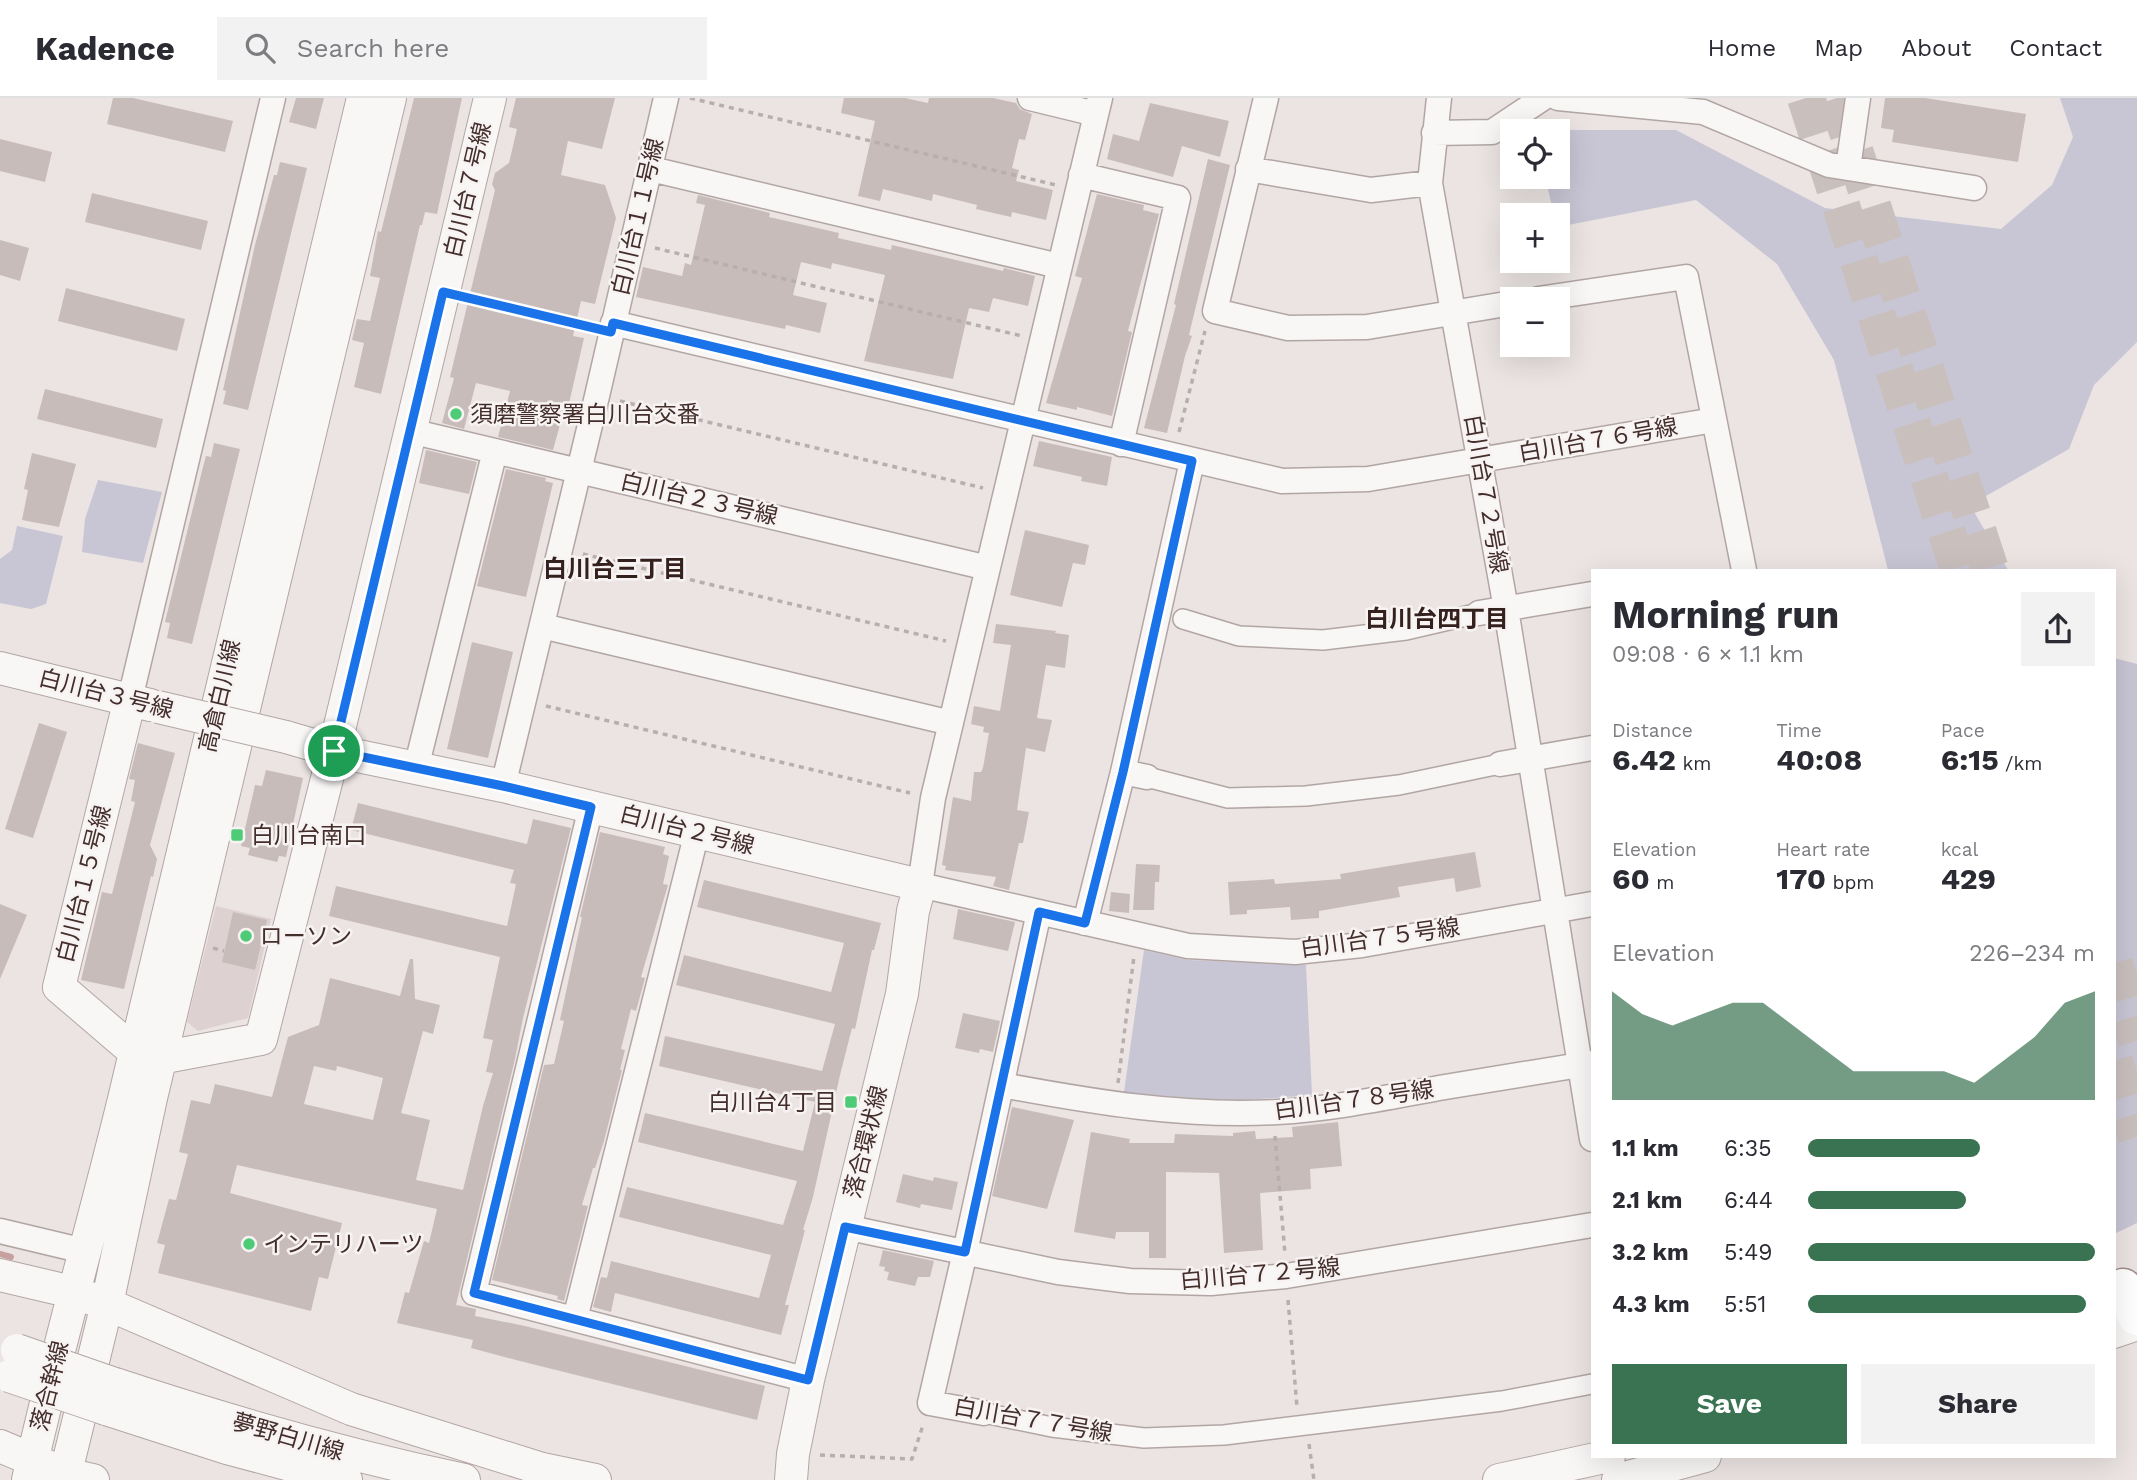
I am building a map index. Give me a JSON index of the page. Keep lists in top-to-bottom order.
{
  "streets": {
    "street": [
      "白川台７号線",
      "白川台１１号線",
      "白川台７６号線",
      "白川台７２号線",
      "白川台２３号線",
      "白川台３号線",
      "高倉白川線",
      "白川台２号線",
      "白川台１５号線",
      "白川台７５号線",
      "白川台７８号線",
      "落合環状線",
      "落合幹線",
      "白川台７７号線",
      "夢野白川線"
    ]
  },
  "crossings": [
    ["白川台７号線", "白川台２３号線"],
    ["白川台７号線", "白川台３号線"],
    ["白川台７号線", "高倉白川線"],
    ["白川台７号線", "白川台２号線"],
    ["白川台７号線", "白川台１５号線"],
    ["白川台１１号線", "白川台７６号線"],
    ["白川台１１号線", "白川台２３号線"],
    ["白川台１１号線", "白川台２号線"],
    ["白川台７６号線", "白川台７２号線"],
    ["白川台７２号線", "白川台７５号線"],
    ["白川台７２号線", "白川台７８号線"],
    ["白川台７２号線", "落合環状線"],
    ["白川台７２号線", "白川台７７号線"],
    ["白川台３号線", "白川台２号線"],
    ["白川台３号線", "白川台１５号線"],
    ["高倉白川線", "白川台１５号線"],
    ["高倉白川線", "落合幹線"],
    ["白川台２号線", "白川台７５号線"],
    ["白川台２号線", "落合環状線"],
    ["白川台２号線", "白川台７７号線"],
    ["白川台７８号線", "白川台７７号線"]
  ],
  "districts": ["白川台三丁目", "白川台四丁目"],
  "places": {
    "other": ["須磨警察署白川台交番", "ローソン", "インテリハーツ"],
    "transit": ["白川台南口", "白川台4丁目"]
  },
  "page": {
    "header": "Kadence",
    "search": "Search here",
    "nav": [
      "Home",
      "Map",
      "About",
      "Contact"
    ],
    "map_buttons": ["+", "−"],
    "heading": ["Morning run", "09:08 · 6 × 1.1 km"],
    "stats": [
      ["Distance", "6.42 km"],
      ["Time", "40:08"],
      ["Pace", "6:15 /km"],
      ["Elevation", "60 m"],
      ["Heart rate", "170 bpm"],
      ["kcal", "429"]
    ],
    "chart": ["Elevation", "226–234 m"],
    "list": [
      {
        "name": "1.1 km",
        "note": "6:35"
      },
      {
        "name": "2.1 km",
        "note": "6:44"
      },
      {
        "name": "3.2 km",
        "note": "5:49"
      },
      {
        "name": "4.3 km",
        "note": "5:51"
      }
    ],
    "buttons": ["Save", "Share"]
  }
}
